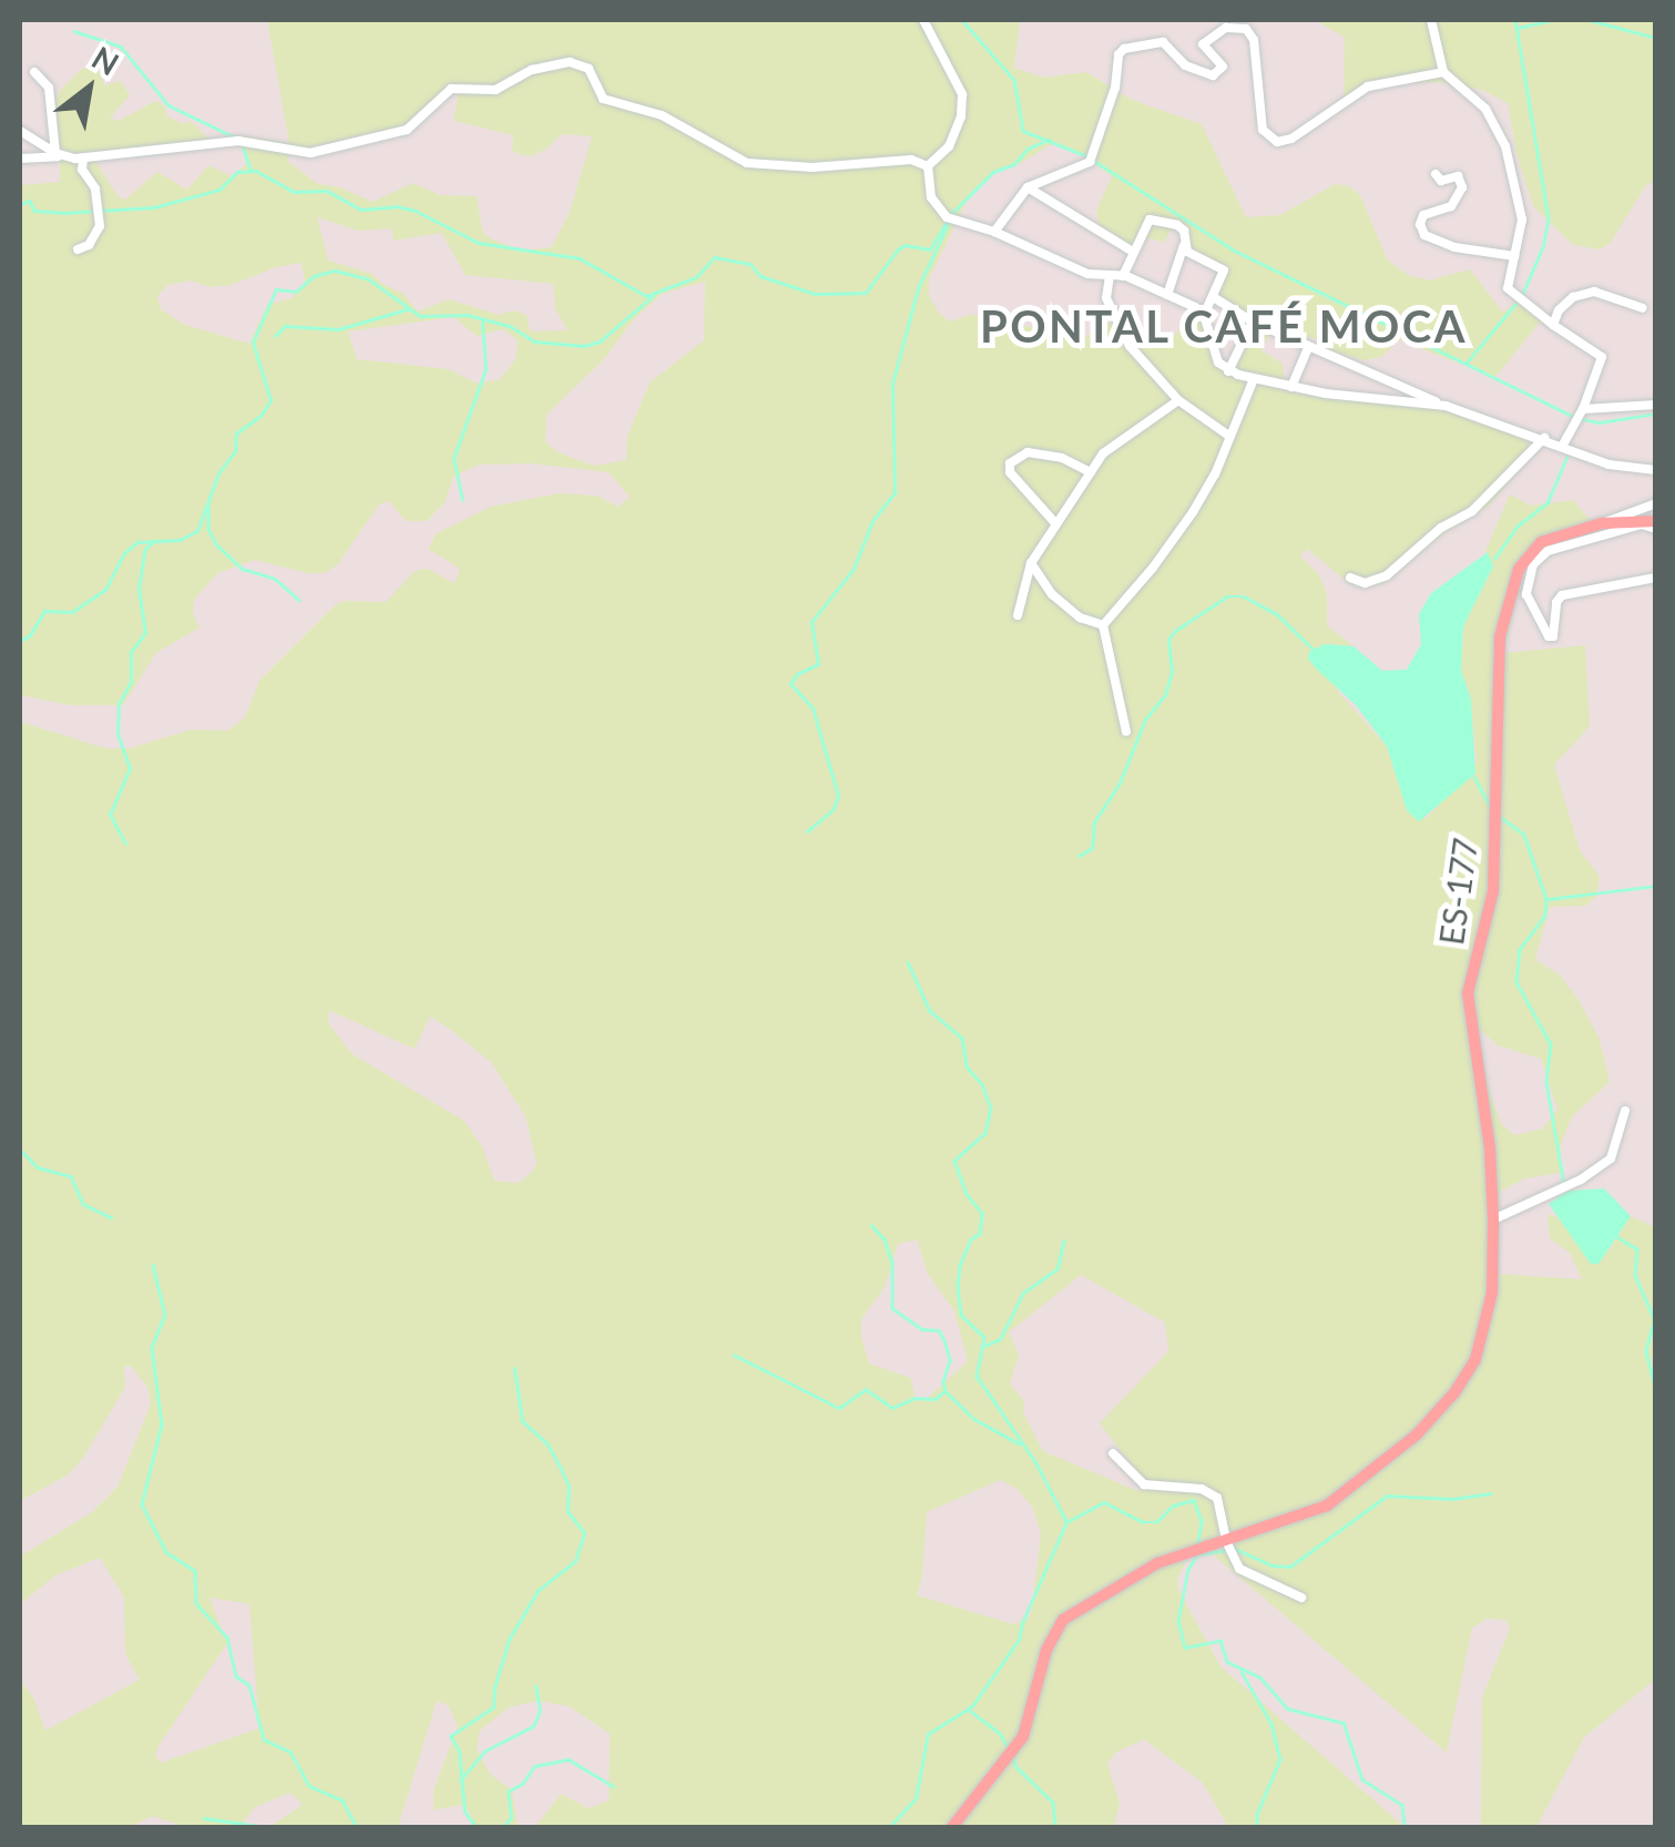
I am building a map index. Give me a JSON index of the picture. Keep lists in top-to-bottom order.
{
  "streets": {
    "main road": ["ES-177"]
  },
  "districts": ["PONTAL CAFÉ MOCA"],
  "north": "top right"
}
